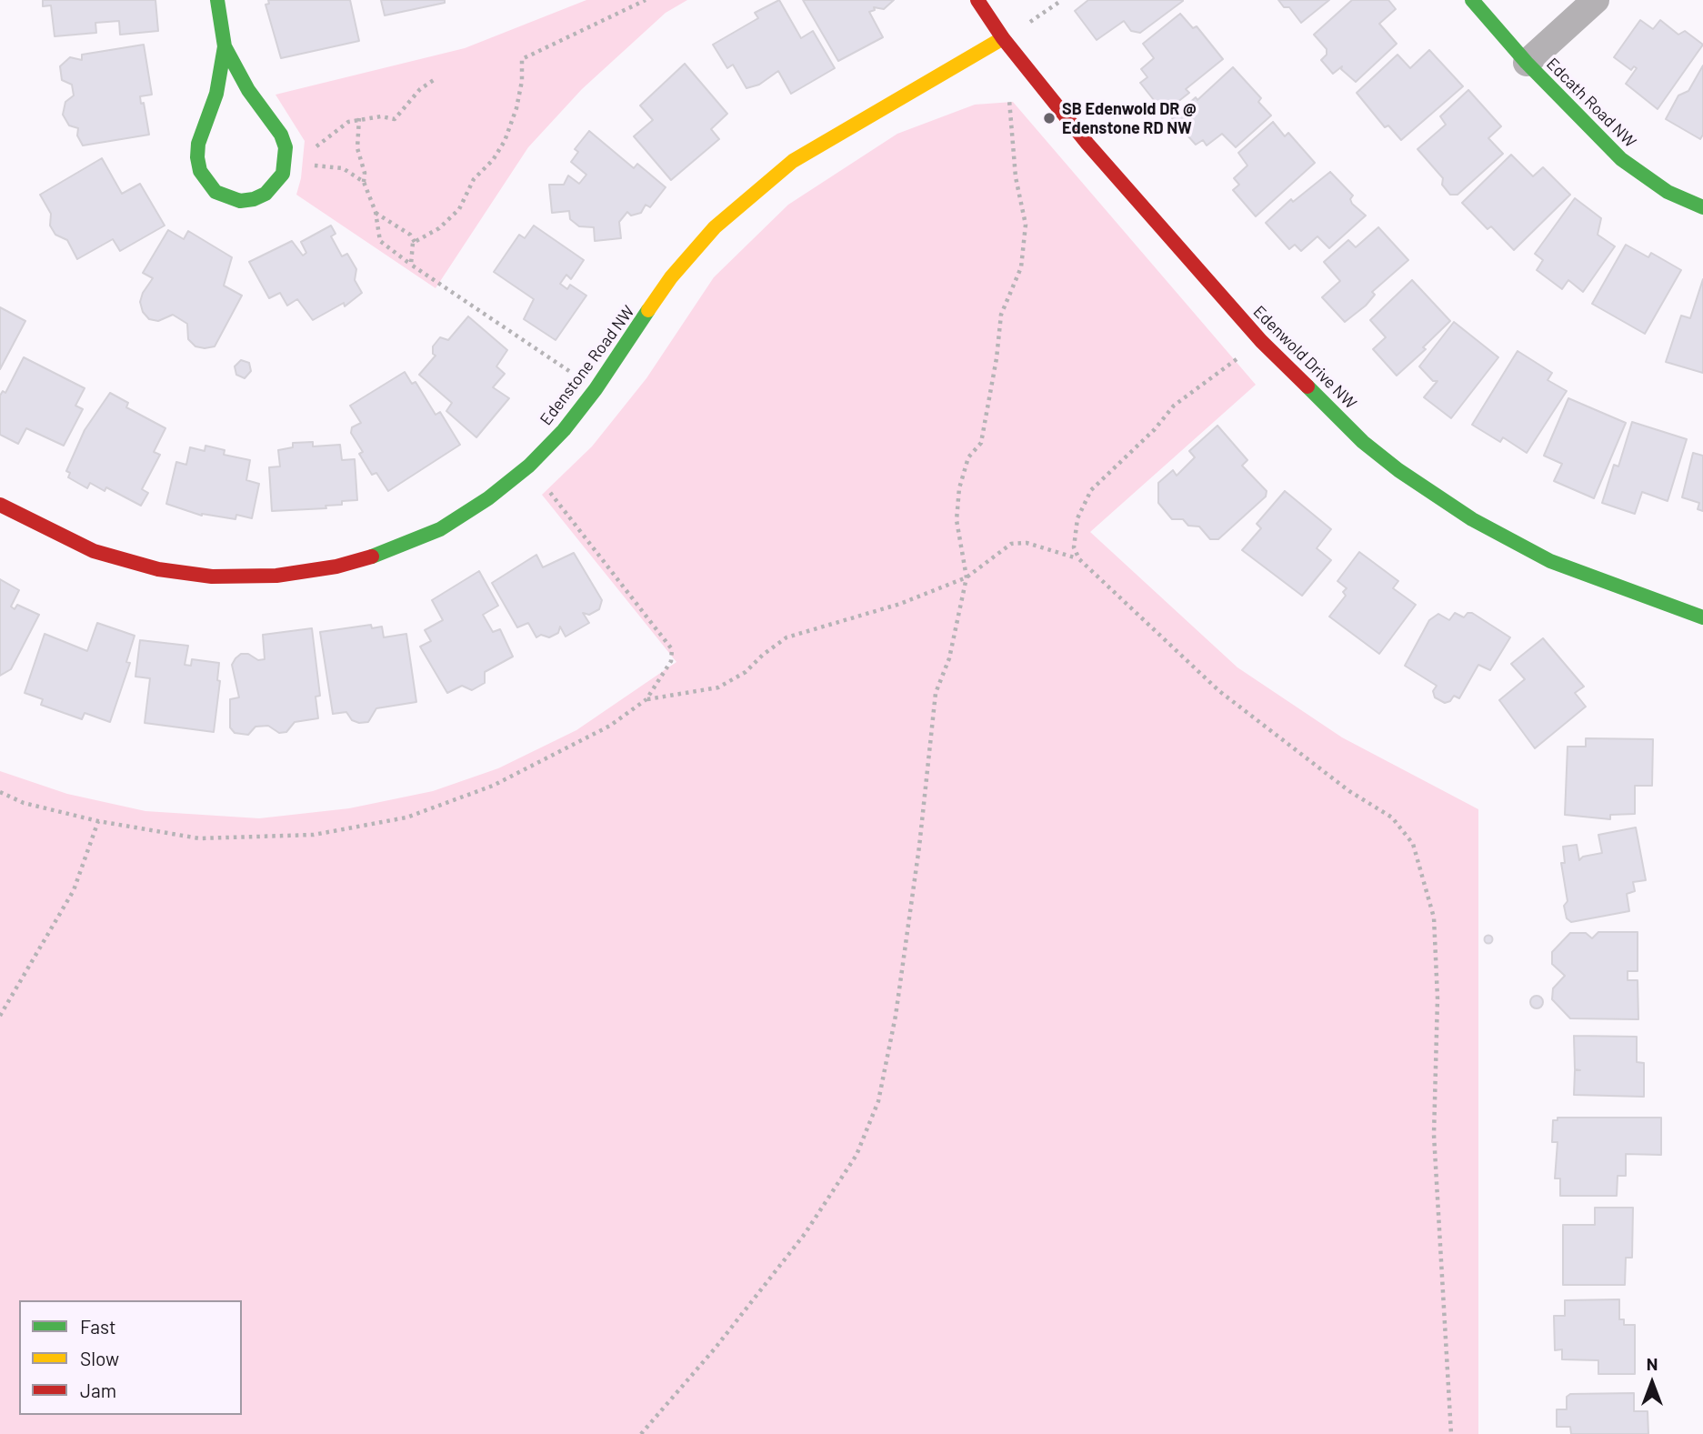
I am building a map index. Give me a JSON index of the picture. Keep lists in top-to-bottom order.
{
  "streets": {
    "street": ["Edcath Road NW", "Edenwold Drive NW", "Edenstone Road NW"]
  },
  "crossings": [
    ["Edenwold Drive NW", "Edenstone Road NW"]
  ],
  "places": ["SB Edenwold DR @ Edenstone RD NW"],
  "legend": ["Fast", "Slow", "Jam"],
  "north": "top"
}
